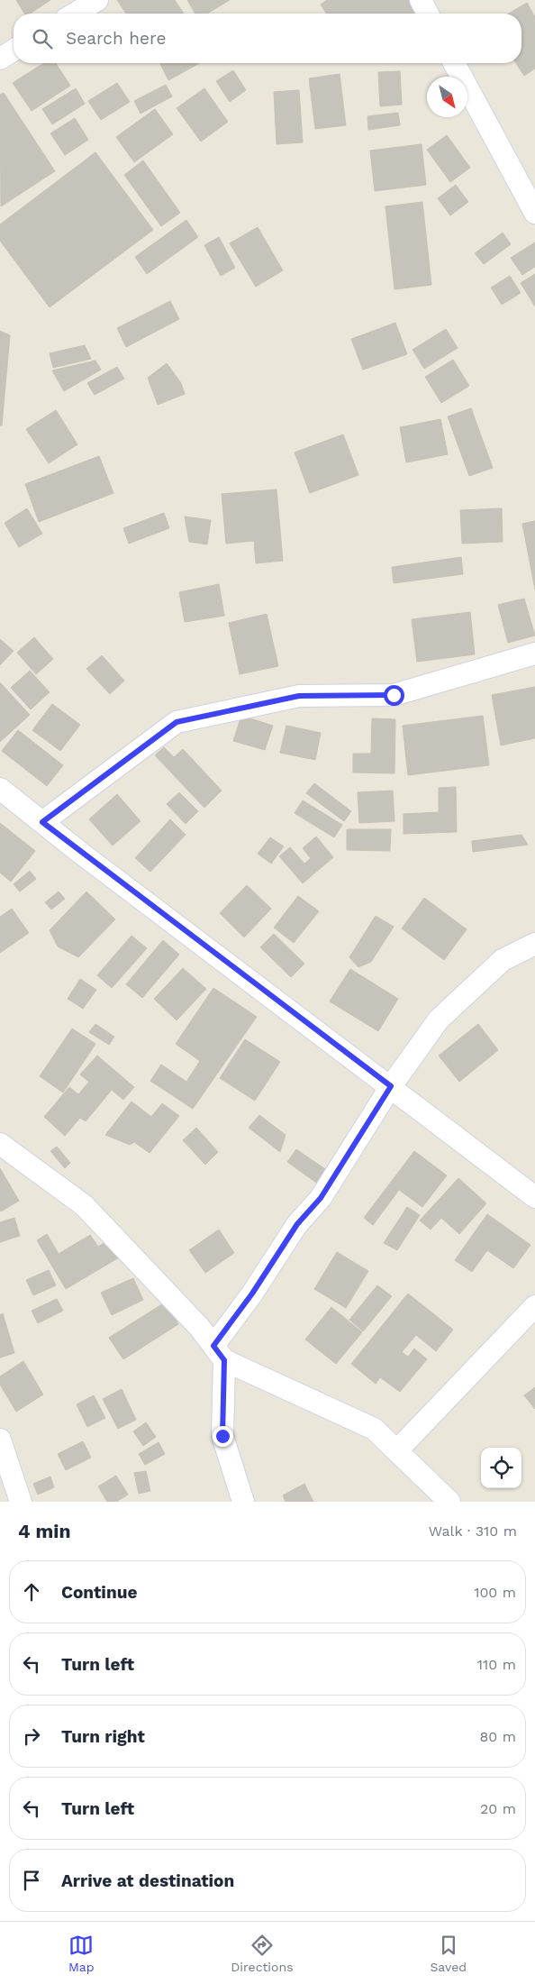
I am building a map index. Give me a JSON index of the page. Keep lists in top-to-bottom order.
{
  "north": "bottom right",
  "page": {
    "search": "Search here",
    "heading": ["4 min", "Walk · 310 m"],
    "list": [
      ["Continue", "100 m"],
      ["Turn left", "110 m"],
      ["Turn right", "80 m"],
      ["Turn left", "20 m"],
      "Arrive at destination"
    ],
    "nav": ["Map", "Directions", "Saved"]
  }
}
